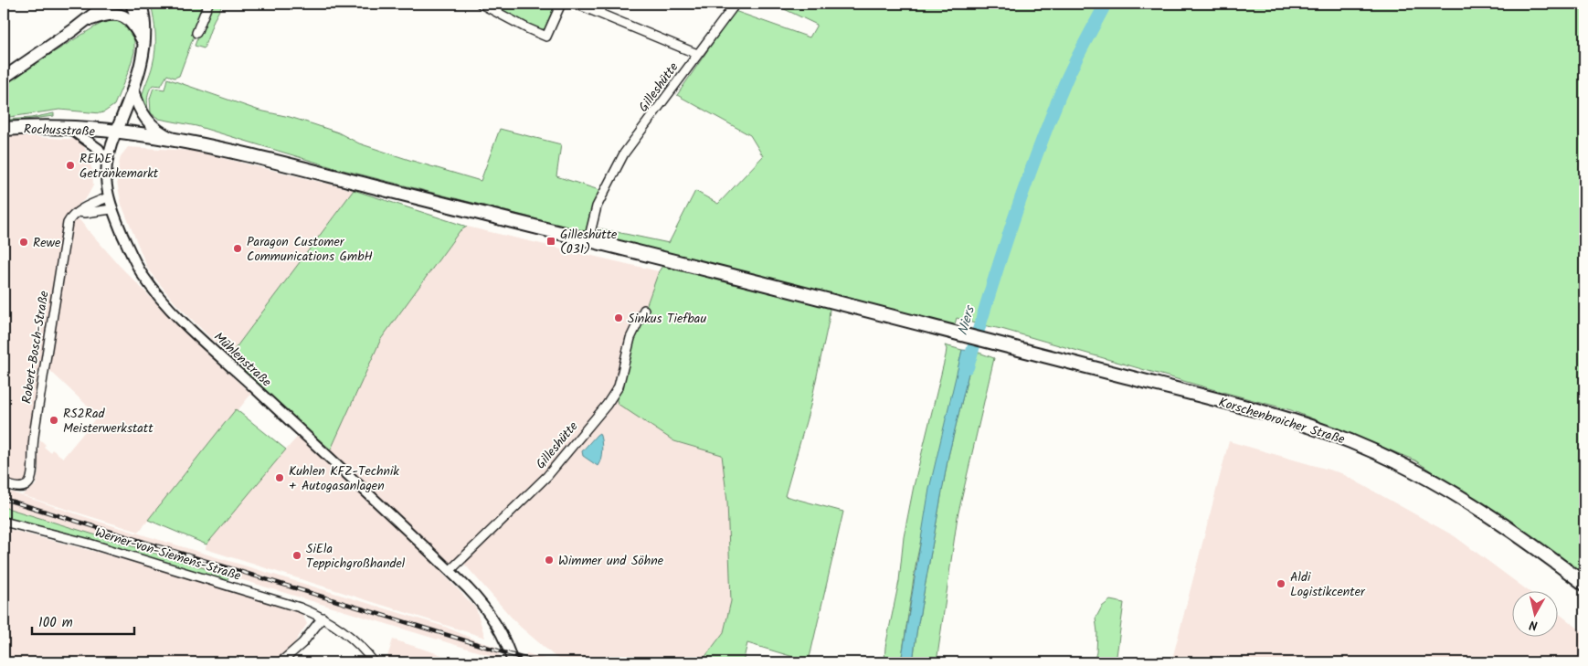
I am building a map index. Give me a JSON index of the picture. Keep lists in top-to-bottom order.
{
  "streets": {
    "main road": ["Rochusstraße", "Mühlenstraße", "Korschenbroicher Straße"],
    "street": ["Gilleshütte", "Robert-Bosch-Straße", "Werner-von-Siemens-Straße"]
  },
  "crossings": [
    ["Gilleshütte", "Rochusstraße"],
    ["Gilleshütte", "Mühlenstraße"],
    ["Gilleshütte", "Korschenbroicher Straße"],
    ["Rochusstraße", "Mühlenstraße"],
    ["Rochusstraße", "Korschenbroicher Straße"],
    ["Robert-Bosch-Straße", "Mühlenstraße"]
  ],
  "water": ["Niers"],
  "places": {
    "other": [
      "REWE Getränkemarkt",
      "Rewe",
      "Paragon Customer Communications GmbH",
      "Sinkus Tiefbau",
      "RS2Rad Meisterwerkstatt",
      "Kuhlen KFZ-Technik + Autogasanlagen",
      "SiEla Teppichgroßhandel",
      "Wimmer und Söhne",
      "Aldi Logistikcenter"
    ],
    "transit": ["Gilleshütte (031)"]
  },
  "scale_bar": "100 m",
  "north": "bottom"
}
